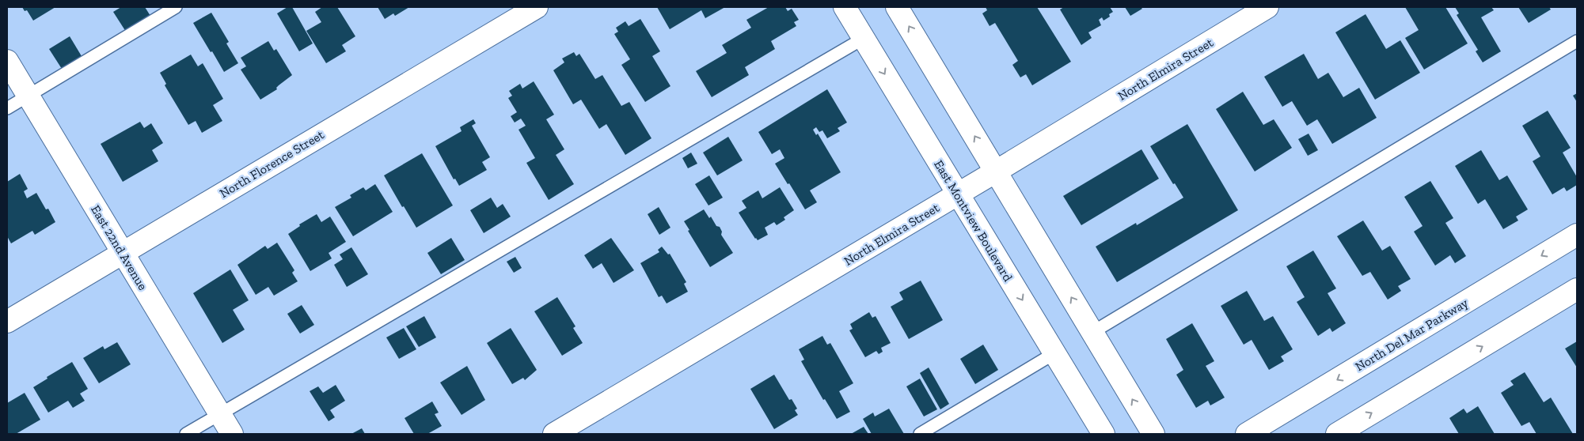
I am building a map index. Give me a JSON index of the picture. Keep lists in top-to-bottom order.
{
  "streets": {
    "street": [
      "North Elmira Street",
      "North Florence Street",
      "East Montview Boulevard",
      "East 22nd Avenue",
      "North Del Mar Parkway"
    ]
  },
  "crossings": [
    ["North Elmira Street", "East Montview Boulevard"],
    ["North Florence Street", "East 22nd Avenue"]
  ]
}
